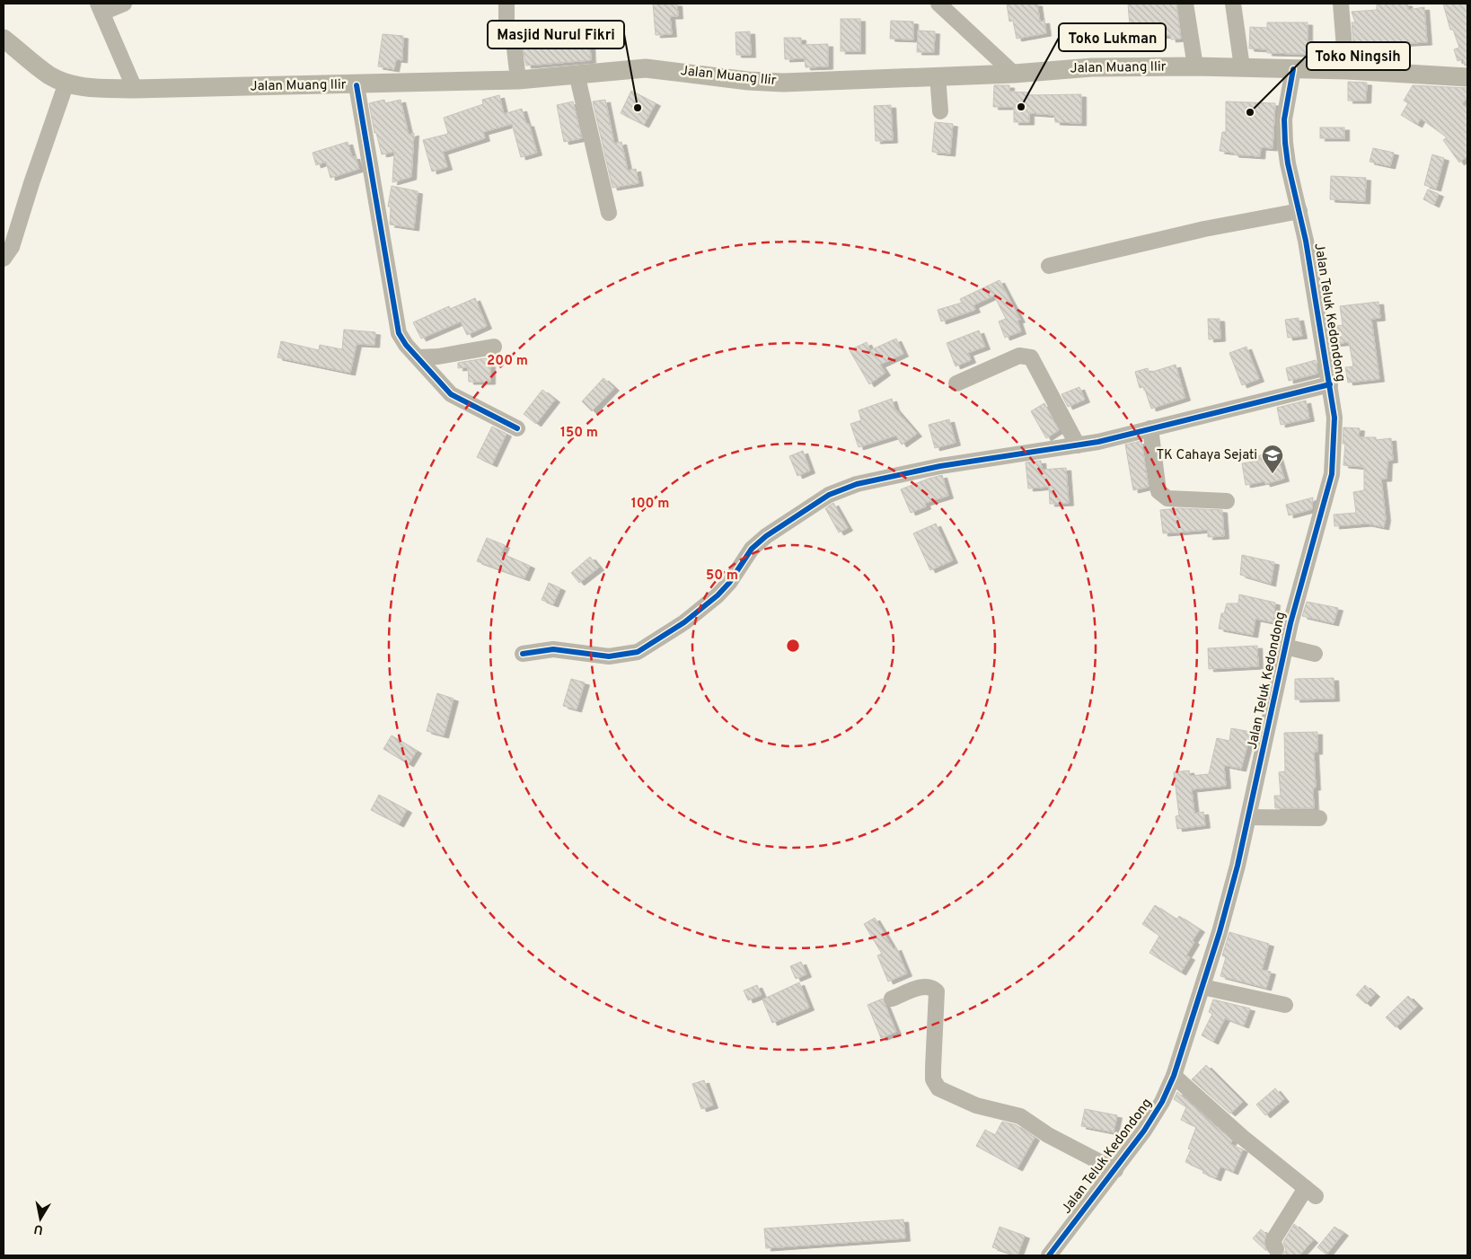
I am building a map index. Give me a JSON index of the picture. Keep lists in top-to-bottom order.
{
  "streets": {
    "main road": ["Jalan Muang Ilir"],
    "street": ["Jalan Teluk Kedondong"]
  },
  "crossings": [
    ["Jalan Muang Ilir", "Jalan Teluk Kedondong"]
  ],
  "places": {
    "other": ["Toko Lukman", "Masjid Nurul Fikri", "Toko Ningsih"],
    "school or university": ["TK Cahaya Sejati"]
  },
  "north": "bottom",
  "rings": [
    "200 m",
    "150 m",
    "100 m",
    "50 m"
  ]
}
